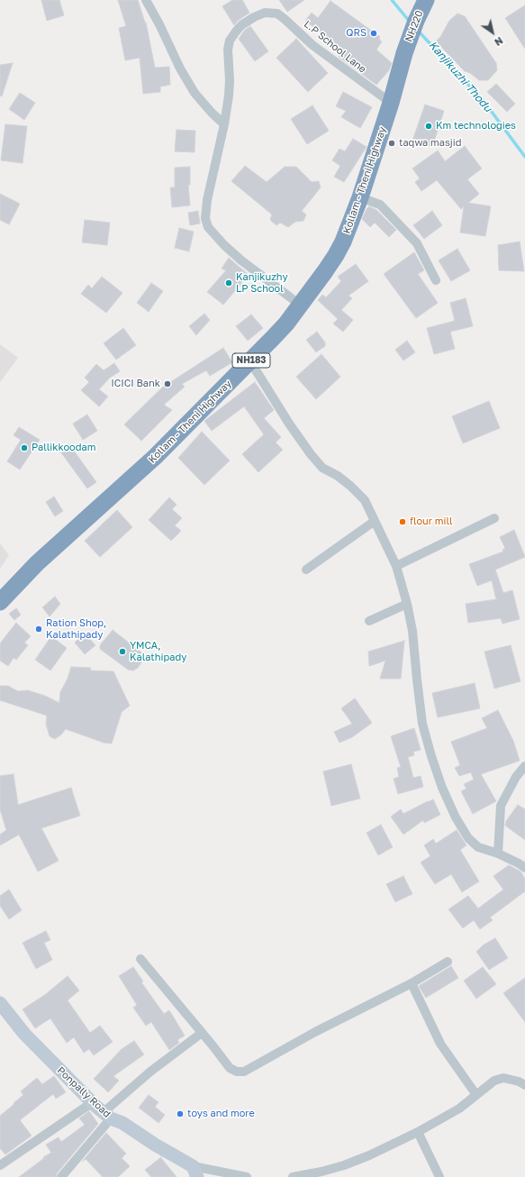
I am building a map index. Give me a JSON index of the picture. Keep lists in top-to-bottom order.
{
  "streets": {
    "highway": ["NH220", "Kollam - Theni Highway", "NH183"],
    "main road": ["Ponpally Road"],
    "street": ["L.P School Lane"]
  },
  "crossings": [
    ["NH220", "Kollam - Theni Highway"],
    ["L.P School Lane", "Kollam - Theni Highway"]
  ],
  "water": ["Kanjikuzhi Thodu"],
  "places": [
    "QRS",
    "Km technologies",
    "taqwa masjid",
    "Kanjikuzhy LP School",
    "ICICI Bank",
    "Pallikkoodam",
    "flour mill",
    "Ration Shop, Kalathipady",
    "YMCA, Kalathipady",
    "toys and more"
  ],
  "north": "bottom right"
}
